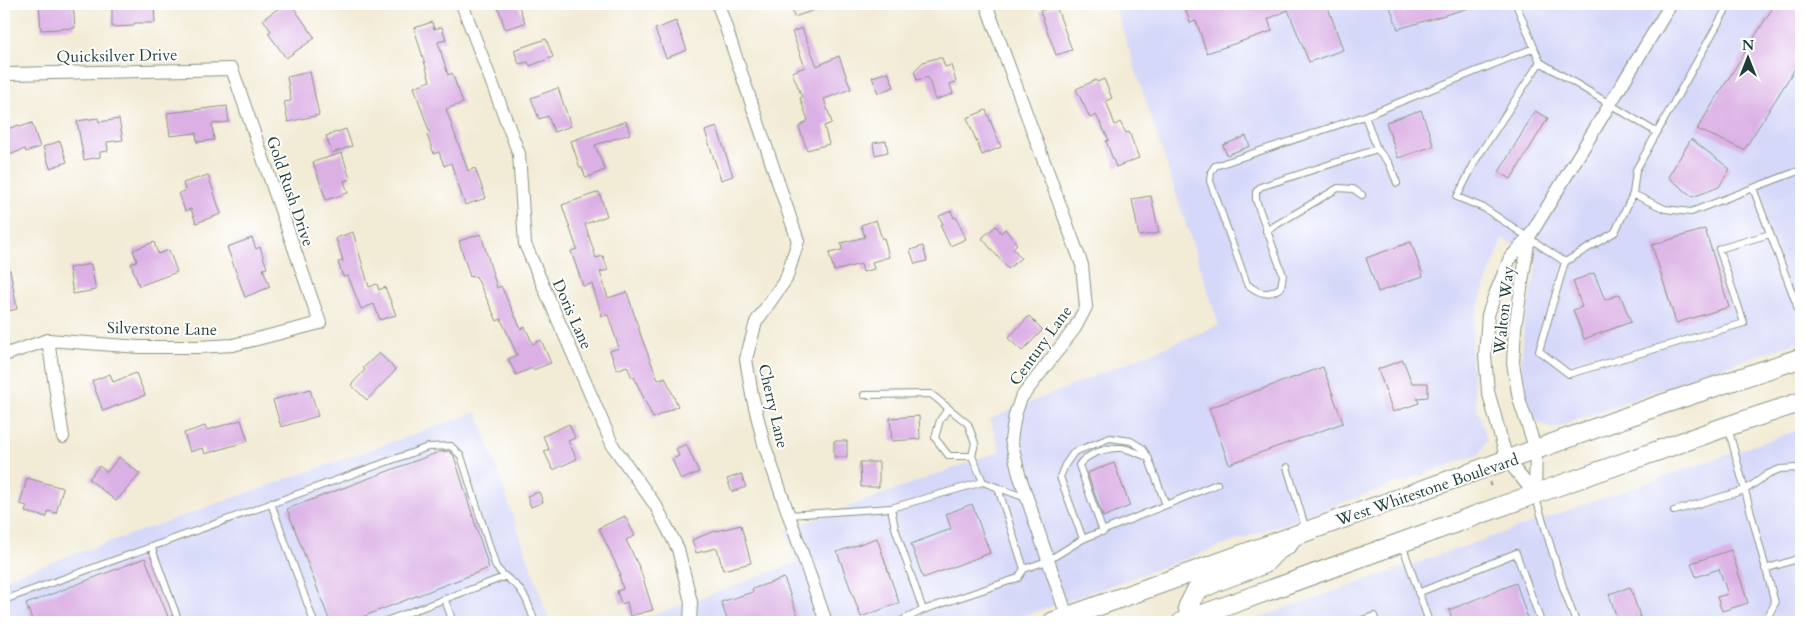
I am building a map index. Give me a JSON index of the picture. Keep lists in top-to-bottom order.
{
  "streets": {
    "main road": ["West Whitestone Boulevard"],
    "street": [
      "Quicksilver Drive",
      "Gold Rush Drive",
      "Walton Way",
      "Doris Lane",
      "Silverstone Lane",
      "Century Lane",
      "Cherry Lane"
    ]
  },
  "crossings": [
    ["Quicksilver Drive", "Gold Rush Drive"],
    ["Gold Rush Drive", "Silverstone Lane"],
    ["Walton Way", "West Whitestone Boulevard"],
    ["Century Lane", "West Whitestone Boulevard"]
  ],
  "north": "top"
}
